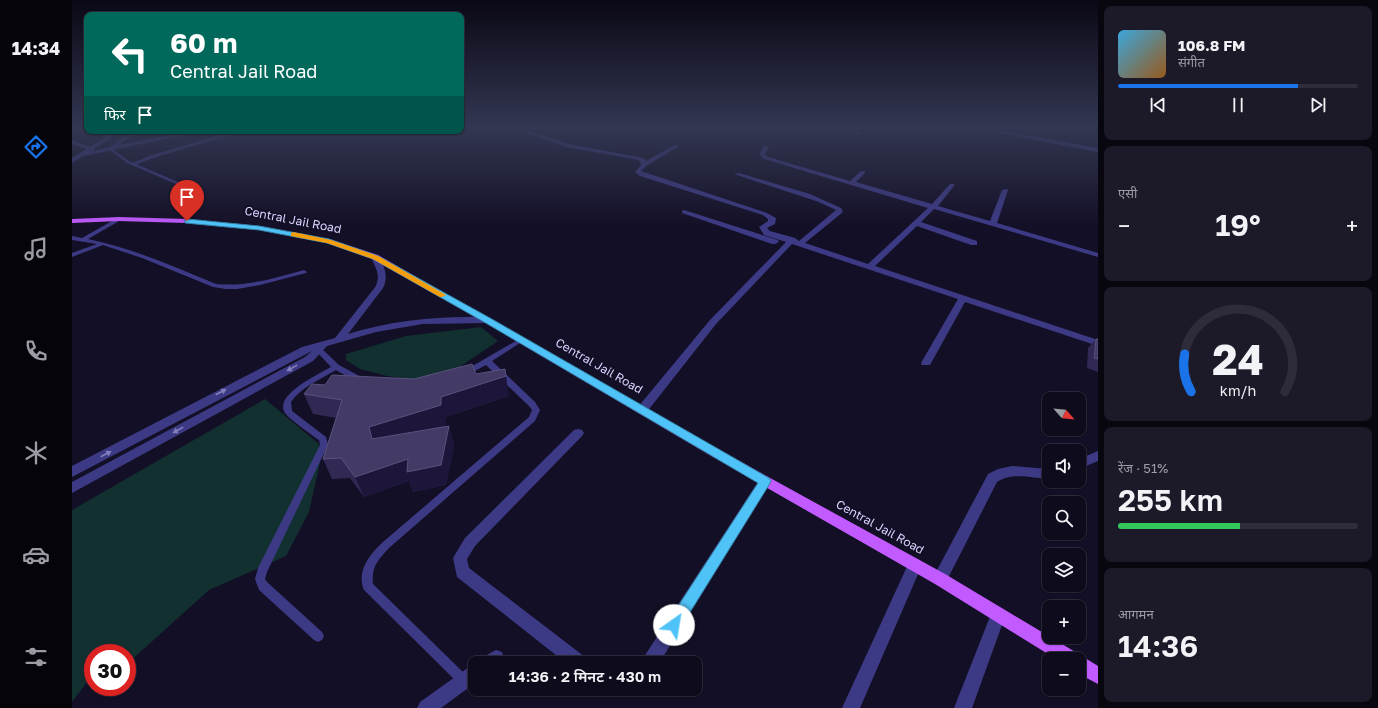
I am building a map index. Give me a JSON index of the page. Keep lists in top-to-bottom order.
{
  "streets": {
    "main road": ["Central Jail Road"]
  },
  "north": "bottom right",
  "page": {
    "tabs": "14:34",
    "turn": ["60 m", "Central Jail Road"],
    "song": ["106.8 FM", "संगीत"],
    "then": "फिर",
    "tile": [
      "एसी",
      ["रेंज · 51%", "255 km"],
      ["आगमन", "14:36"]
    ],
    "heat": ["−", "19°", "+"],
    "map_buttons": ["+", "−"],
    "limit": "30",
    "trip": "14:36 · 2 मिनट · 430 m",
    "gauge": ["24", "km/h"]
  }
}
